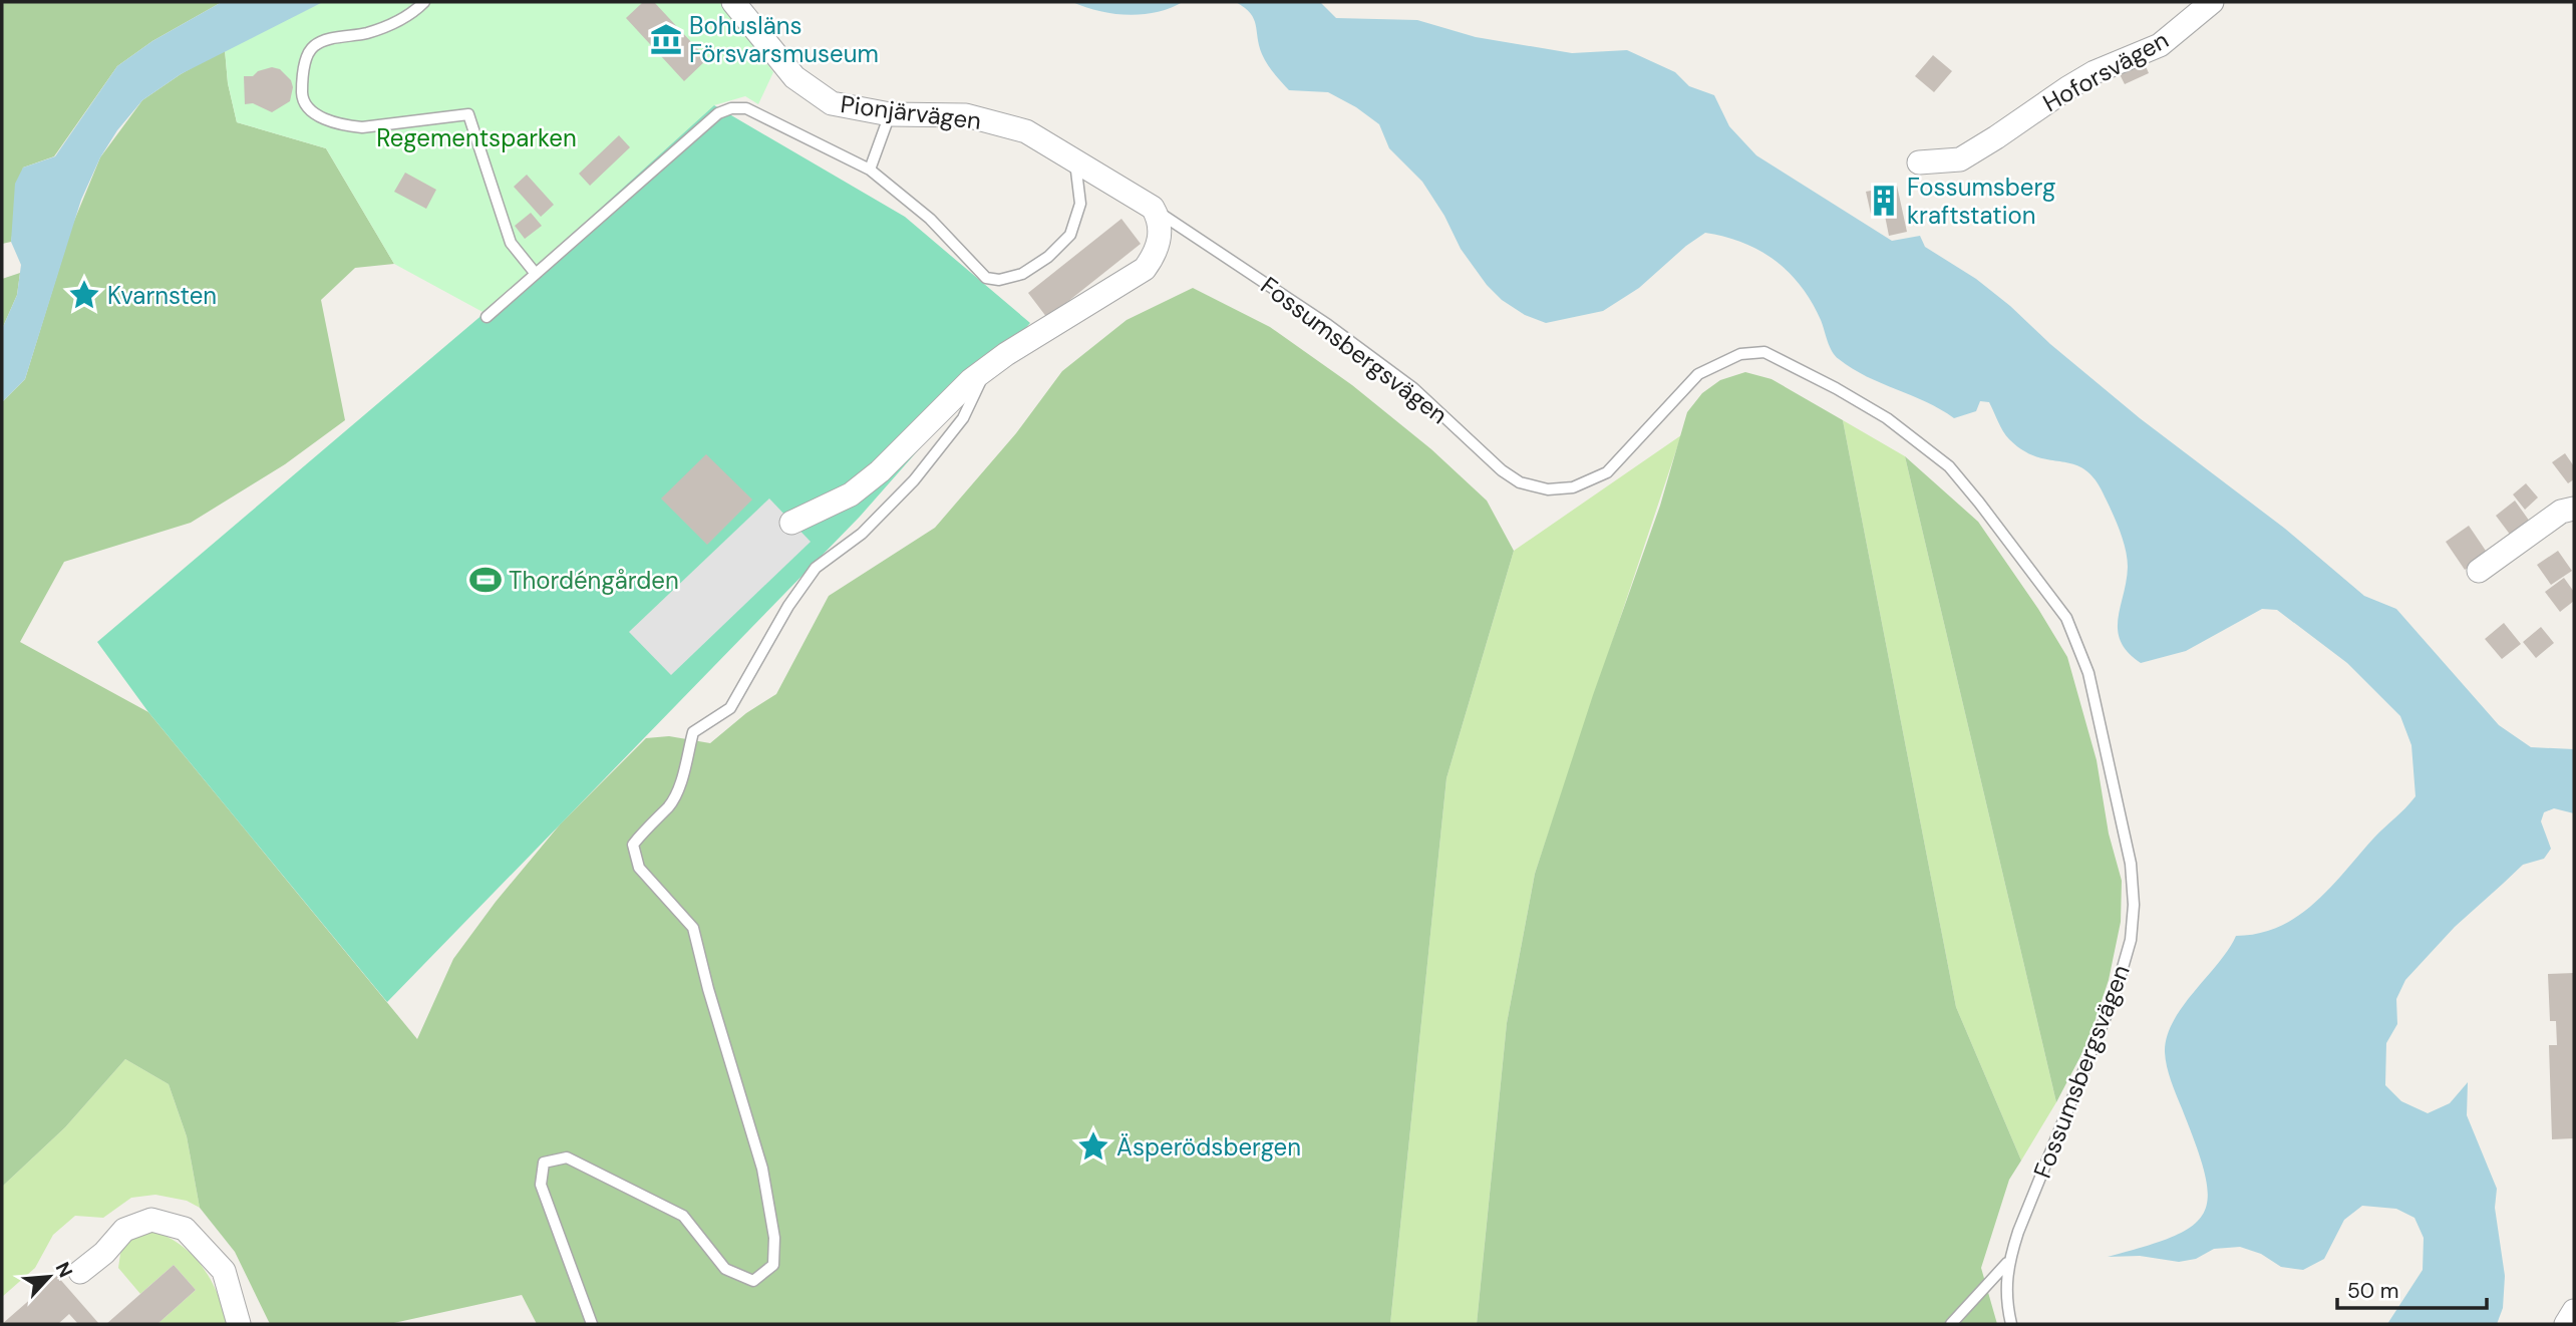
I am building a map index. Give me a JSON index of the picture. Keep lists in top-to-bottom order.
{
  "streets": {
    "street": ["Hoforsvägen", "Pionjärvägen"],
    "lane": ["Fossumsbergsvägen"]
  },
  "crossings": [
    ["Pionjärvägen", "Fossumsbergsvägen"]
  ],
  "parks": ["Regementsparken"],
  "places": {
    "museum": ["Bohusläns Försvarsmuseum"],
    "building": ["Fossumsberg kraftstation"],
    "place": ["Kvarnsten", "Äsperödsbergen"],
    "sports": ["Thordéngården"]
  },
  "scale_bar": "50 m",
  "north": "top right"
}
